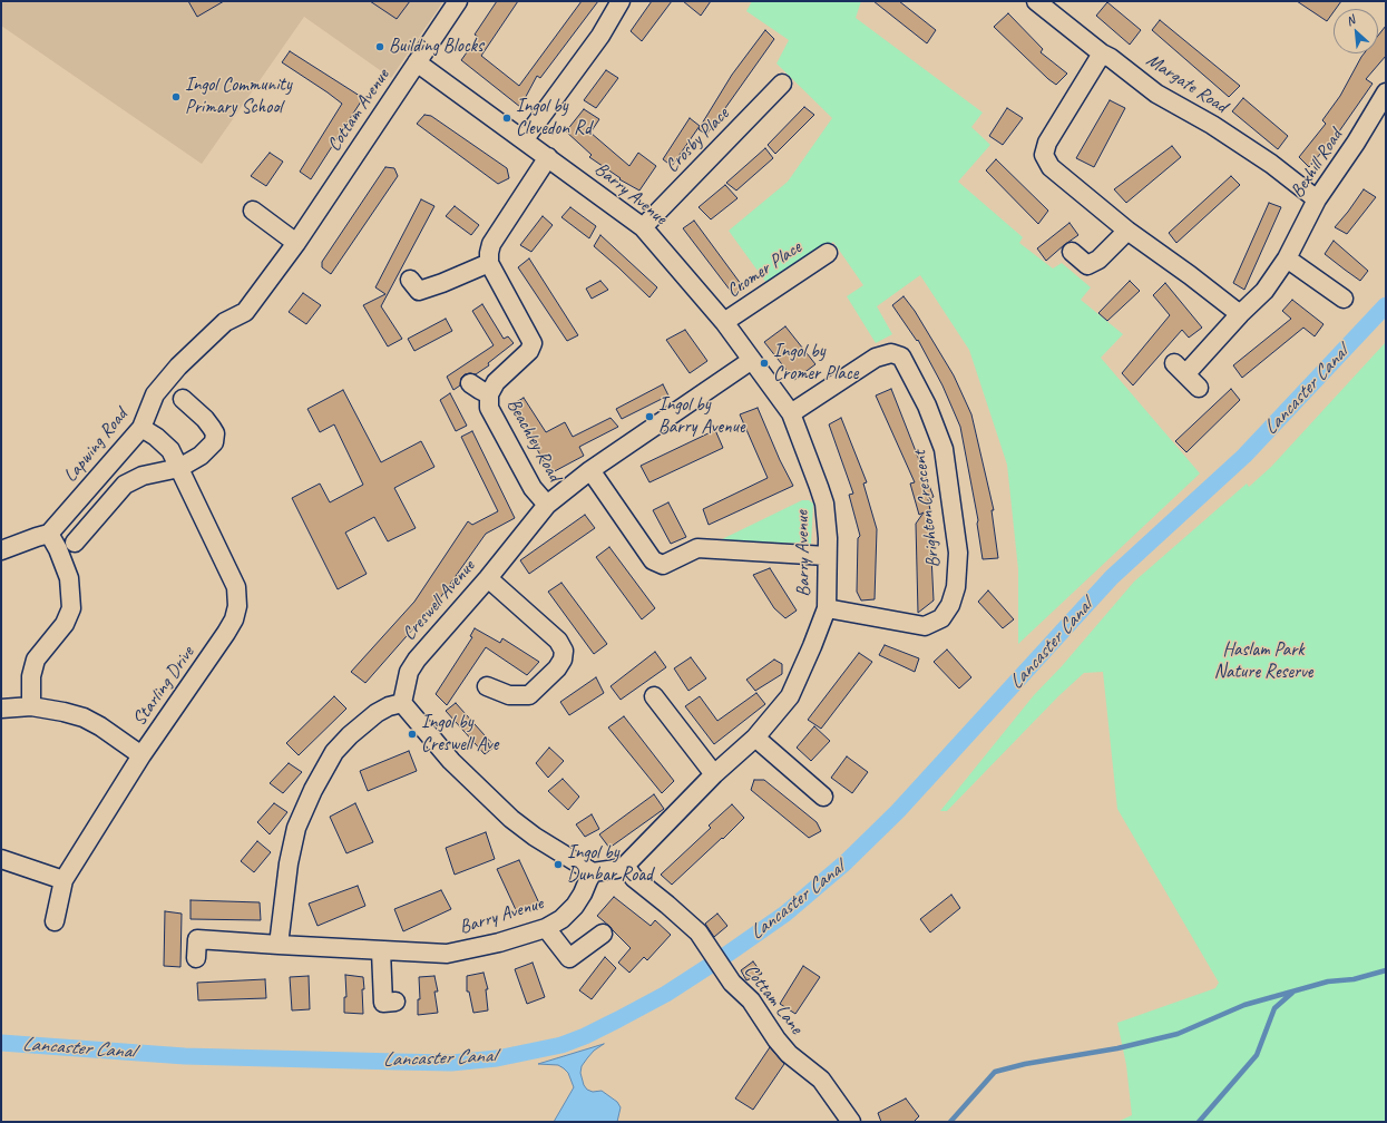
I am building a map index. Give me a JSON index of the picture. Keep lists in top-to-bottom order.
{
  "streets": {
    "street": [
      "Margate Road",
      "Cottam Avenue",
      "Crosby Place",
      "Bexhill Road",
      "Barry Avenue",
      "Cromer Place",
      "Beachley Road",
      "Lapwing Road",
      "Brighton Crescent",
      "Creswell Avenue",
      "Starling Drive",
      "Cottam Lane"
    ]
  },
  "crossings": [
    ["Margate Road", "Bexhill Road"],
    ["Cottam Avenue", "Barry Avenue"],
    ["Cottam Avenue", "Lapwing Road"],
    ["Crosby Place", "Barry Avenue"],
    ["Barry Avenue", "Cromer Place"],
    ["Barry Avenue", "Brighton Crescent"],
    ["Barry Avenue", "Creswell Avenue"],
    ["Barry Avenue", "Cottam Lane"],
    ["Beachley Road", "Creswell Avenue"],
    ["Lapwing Road", "Starling Drive"]
  ],
  "water": ["Lancaster Canal"],
  "parks": ["Haslam Park Nature Reserve"],
  "places": [
    "Building Blocks",
    "Ingol Community Primary School",
    "Ingol by Clevedon Rd",
    "Ingol by Cromer Place",
    "Ingol by Barry Avenue",
    "Ingol by Creswell Ave",
    "Ingol by Dunbar Road"
  ],
  "north": "top left"
}
